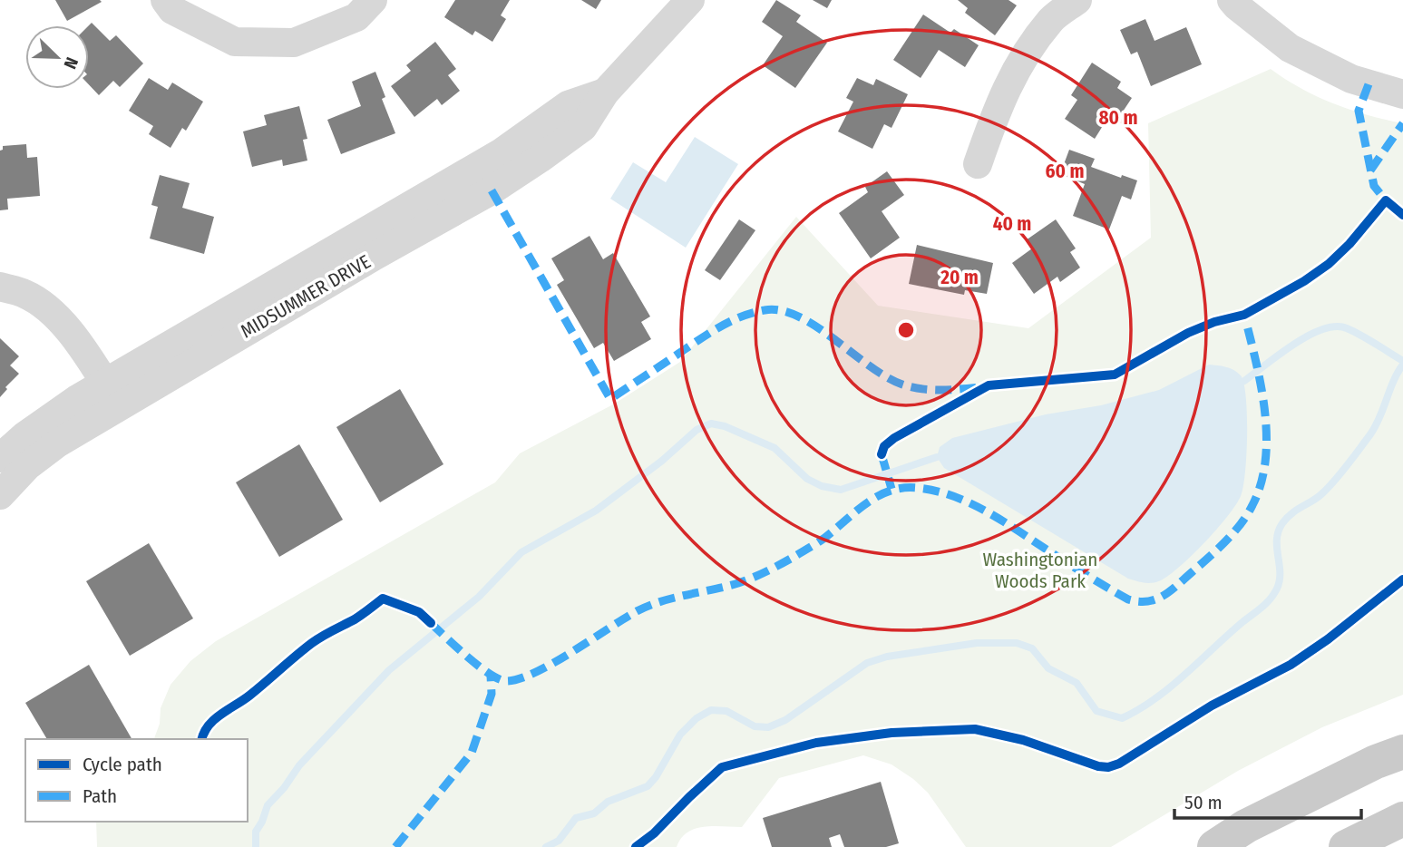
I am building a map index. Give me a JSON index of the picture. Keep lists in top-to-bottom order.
{
  "streets": {
    "street": ["MIDSUMMER DRIVE"]
  },
  "parks": ["Washingtonian Woods Park"],
  "legend": ["Cycle path", "Path"],
  "scale_bar": "50 m",
  "north": "bottom right",
  "rings": [
    "80 m",
    "60 m",
    "40 m",
    "20 m"
  ]
}
